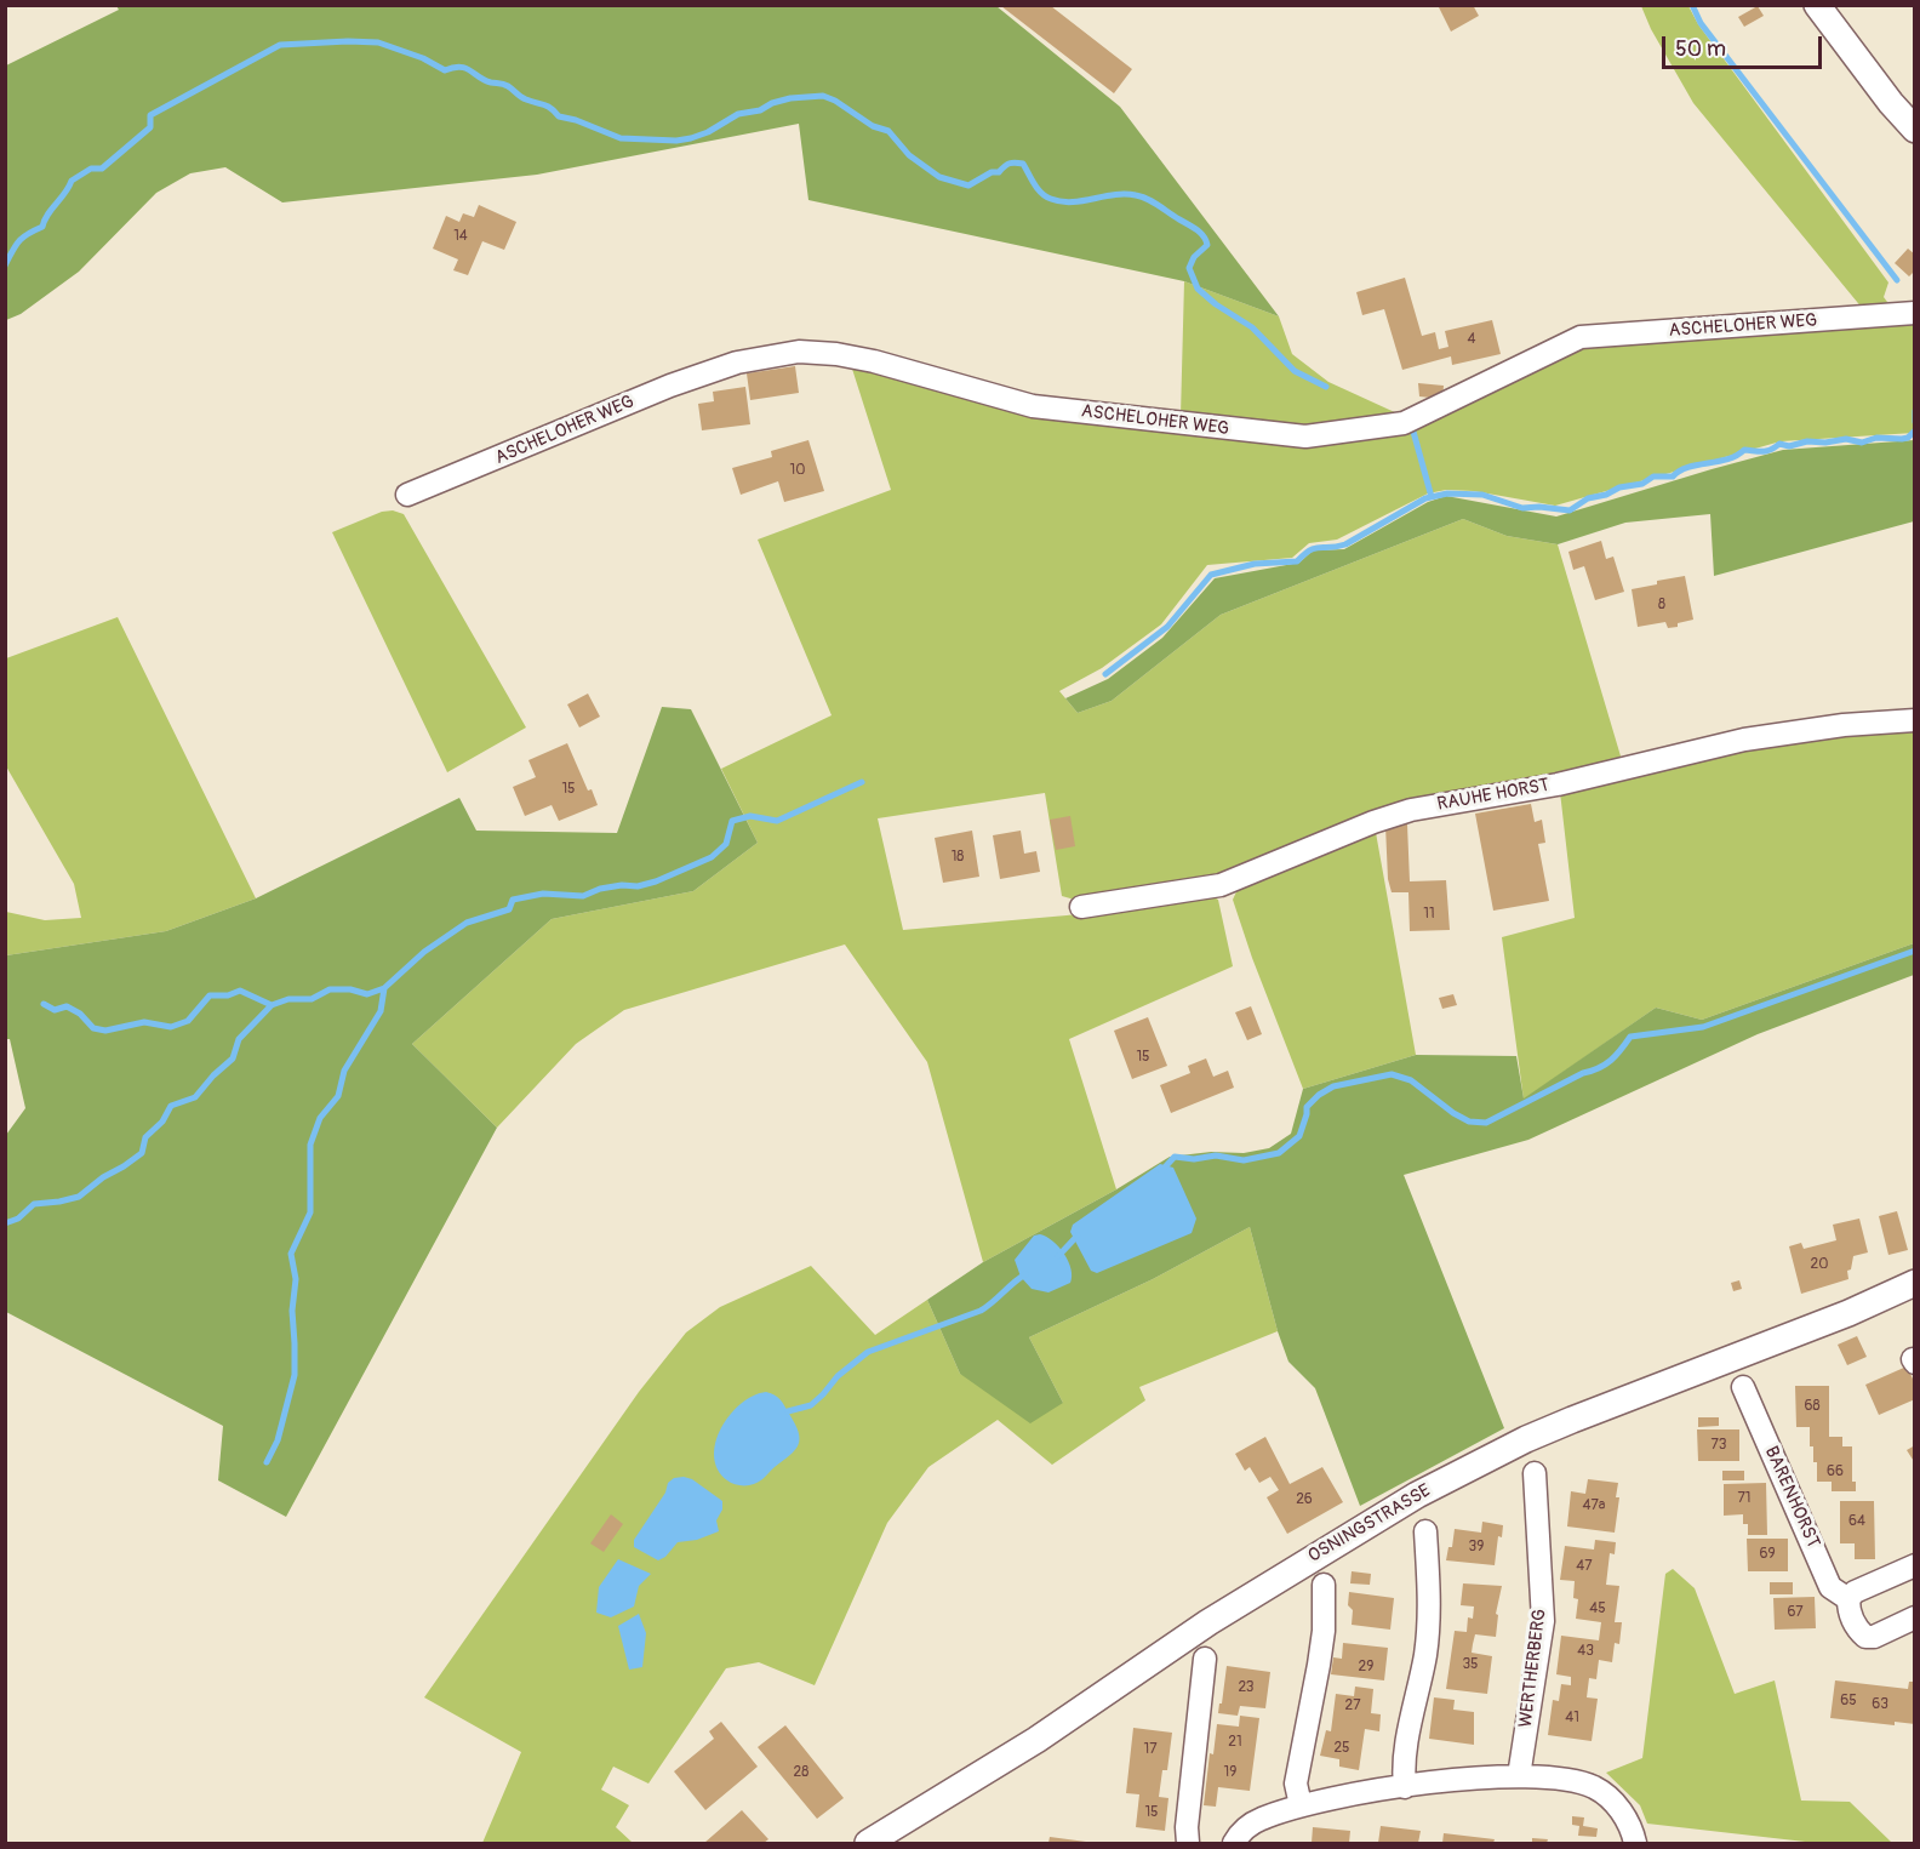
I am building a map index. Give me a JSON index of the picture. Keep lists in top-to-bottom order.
{
  "streets": {
    "street": [
      "ASCHELOHER WEG",
      "RAUHE HORST",
      "BARENHORST",
      "OSNINGSTRASSE",
      "WERTHERBERG"
    ]
  },
  "house_numbers": [
    "14",
    "4",
    "10",
    "8",
    "15",
    "18",
    "11",
    "15",
    "20",
    "68",
    "73",
    "66",
    "71",
    "26",
    "47a",
    "64",
    "39",
    "69",
    "47",
    "45",
    "67",
    "43",
    "35",
    "29",
    "23",
    "65",
    "63",
    "27",
    "41",
    "21",
    "25",
    "17",
    "28",
    "19",
    "15"
  ],
  "scale_bar": "50 m"
}
